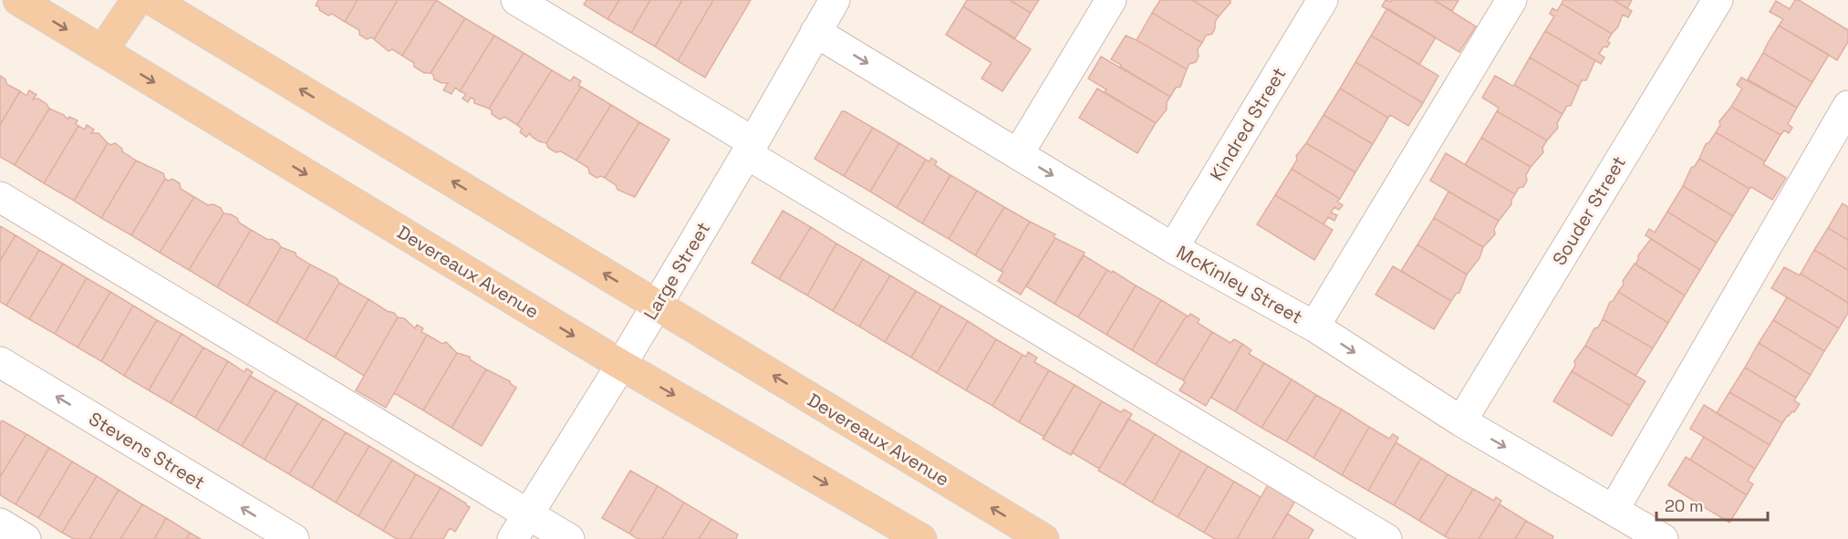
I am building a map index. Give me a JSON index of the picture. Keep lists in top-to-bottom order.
{
  "streets": {
    "main road": ["Devereaux Avenue"],
    "street": [
      "Kindred Street",
      "Souder Street",
      "Large Street",
      "McKinley Street",
      "Stevens Street"
    ]
  },
  "crossings": [
    ["Kindred Street", "McKinley Street"],
    ["Souder Street", "McKinley Street"],
    ["Large Street", "Devereaux Avenue"],
    ["Large Street", "McKinley Street"]
  ],
  "scale_bar": "20 m"
}
